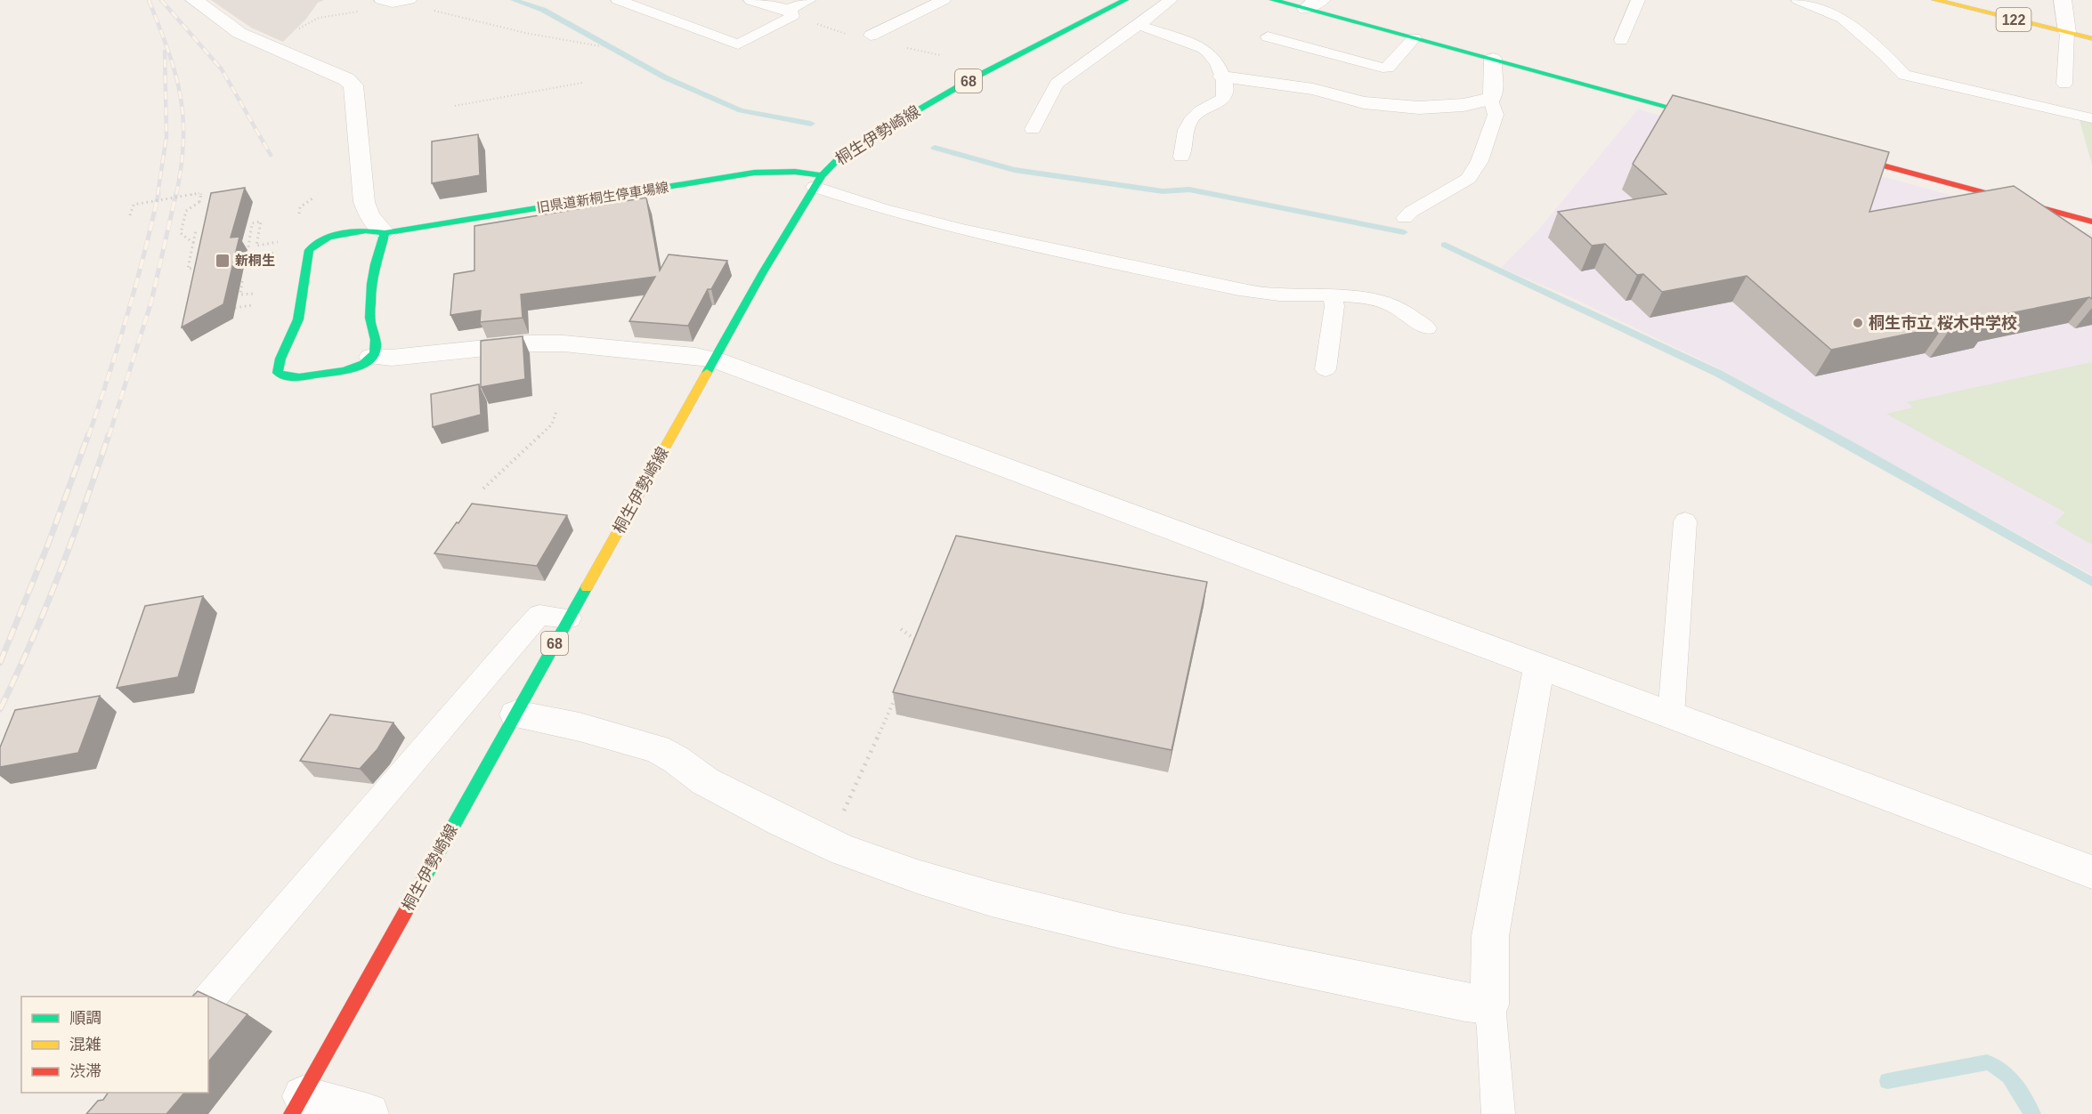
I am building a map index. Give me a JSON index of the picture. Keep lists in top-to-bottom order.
{
  "streets": {
    "main road": [
      "122",
      "68",
      "桐生伊勢崎線",
      "旧県道新桐生停車場線"
    ]
  },
  "crossings": [
    ["桐生伊勢崎線", "旧県道新桐生停車場線"]
  ],
  "places": {
    "transit": ["新桐生"],
    "other": ["桐生市立 桜木中学校"]
  },
  "legend": ["順調", "混雑", "渋滞"]
}
